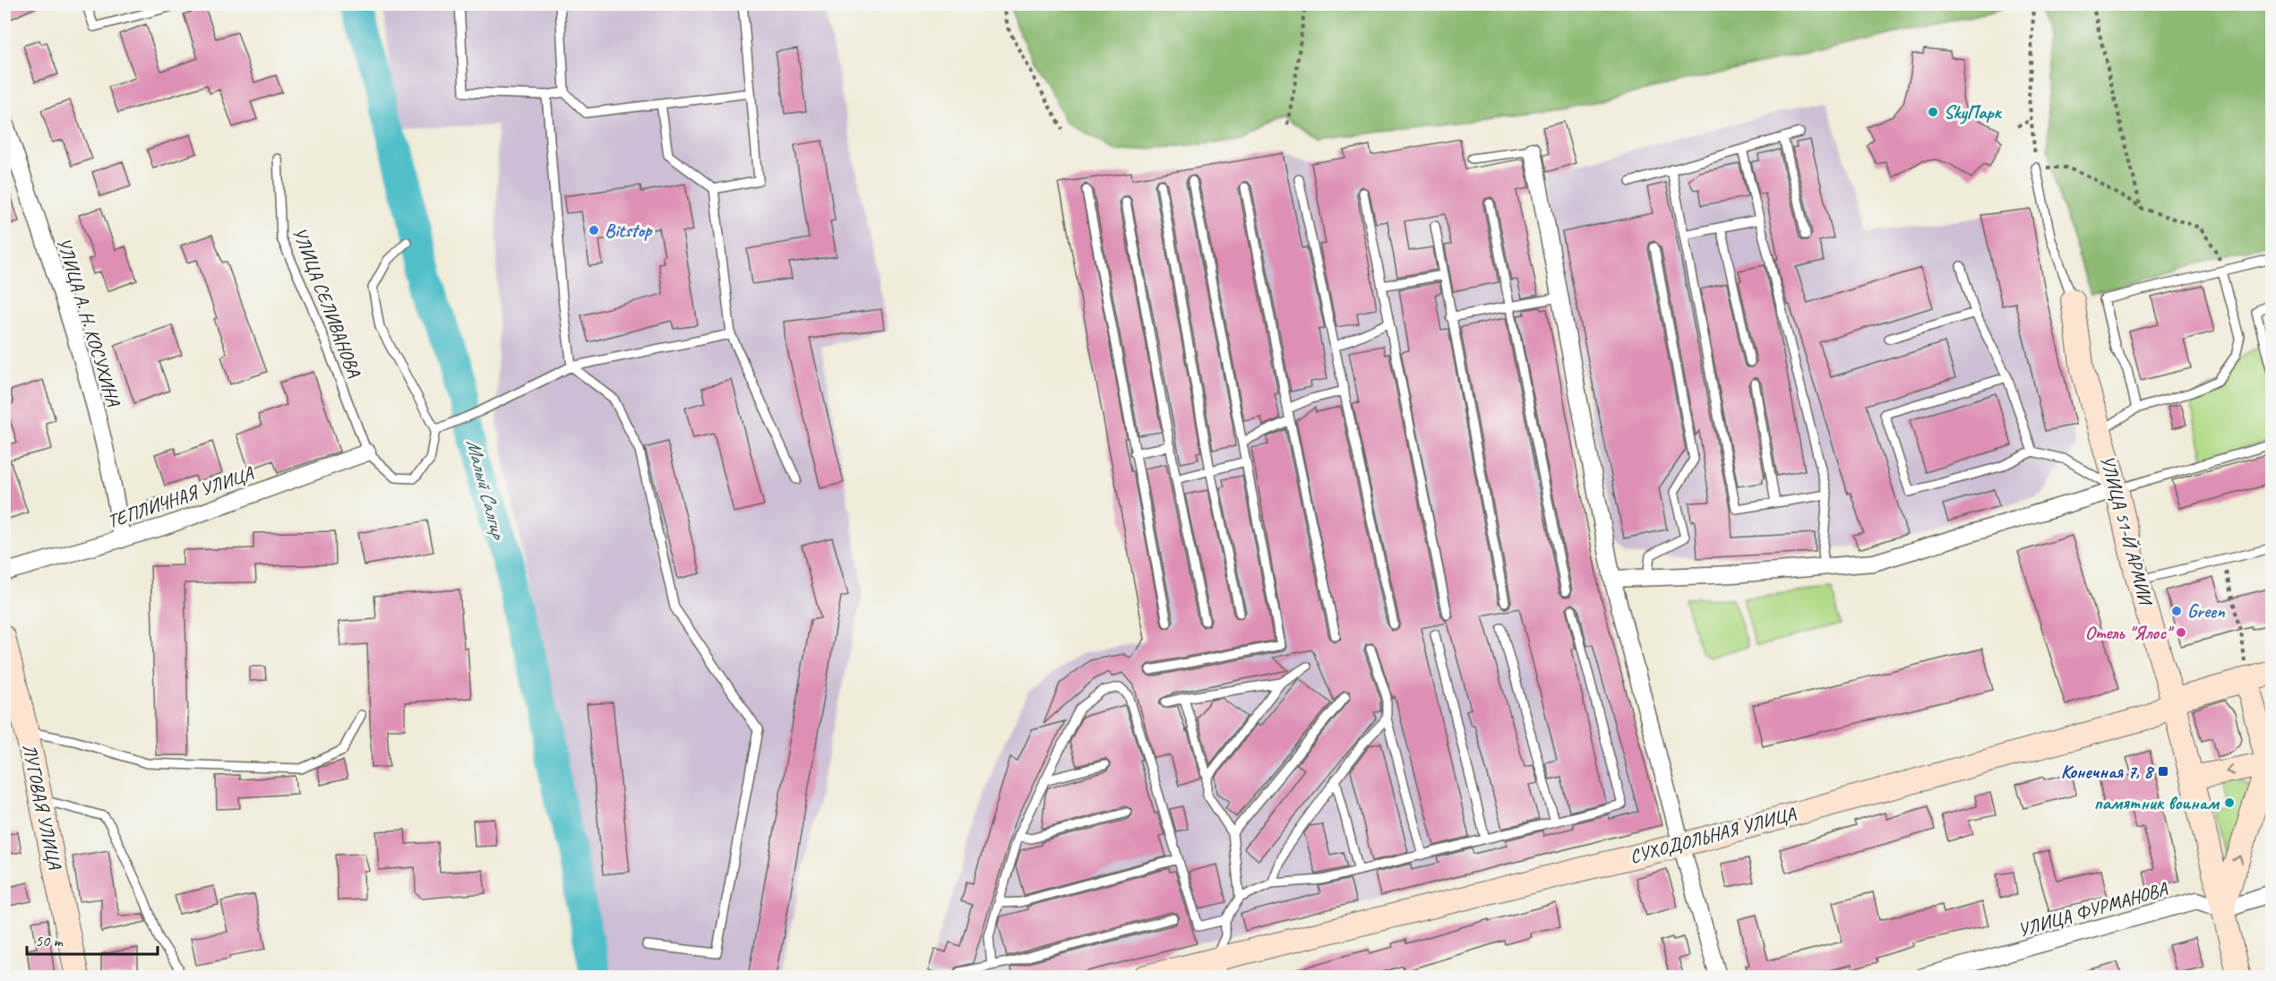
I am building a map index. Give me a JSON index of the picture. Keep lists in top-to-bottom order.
{
  "streets": {
    "street": [
      "УЛИЦА А. Н. КОСУХИНА",
      "ТЕПЛИЧНАЯ УЛИЦА",
      "УЛИЦА 51-Й АРМИИ",
      "ЛУГОВАЯ УЛИЦА",
      "СУХОДОЛЬНАЯ УЛИЦА",
      "УЛИЦА ФУРМАНОВА"
    ],
    "lane": ["УЛИЦА СЕЛИВАНОВА"]
  },
  "crossings": [
    ["УЛИЦА СЕЛИВАНОВА", "ТЕПЛИЧНАЯ УЛИЦА"],
    ["УЛИЦА А. Н. КОСУХИНА", "ТЕПЛИЧНАЯ УЛИЦА"],
    ["УЛИЦА 51-Й АРМИИ", "СУХОДОЛЬНАЯ УЛИЦА"],
    ["УЛИЦА 51-Й АРМИИ", "УЛИЦА ФУРМАНОВА"]
  ],
  "water": ["Малый Салгир"],
  "places": {
    "other": [
      "SkyПарк",
      "Bitstop",
      "Green",
      "Отель \"Ялос\"",
      "памятник воинам"
    ],
    "transit": ["Конечная 7, 8"]
  },
  "scale_bar": "50 m"
}
